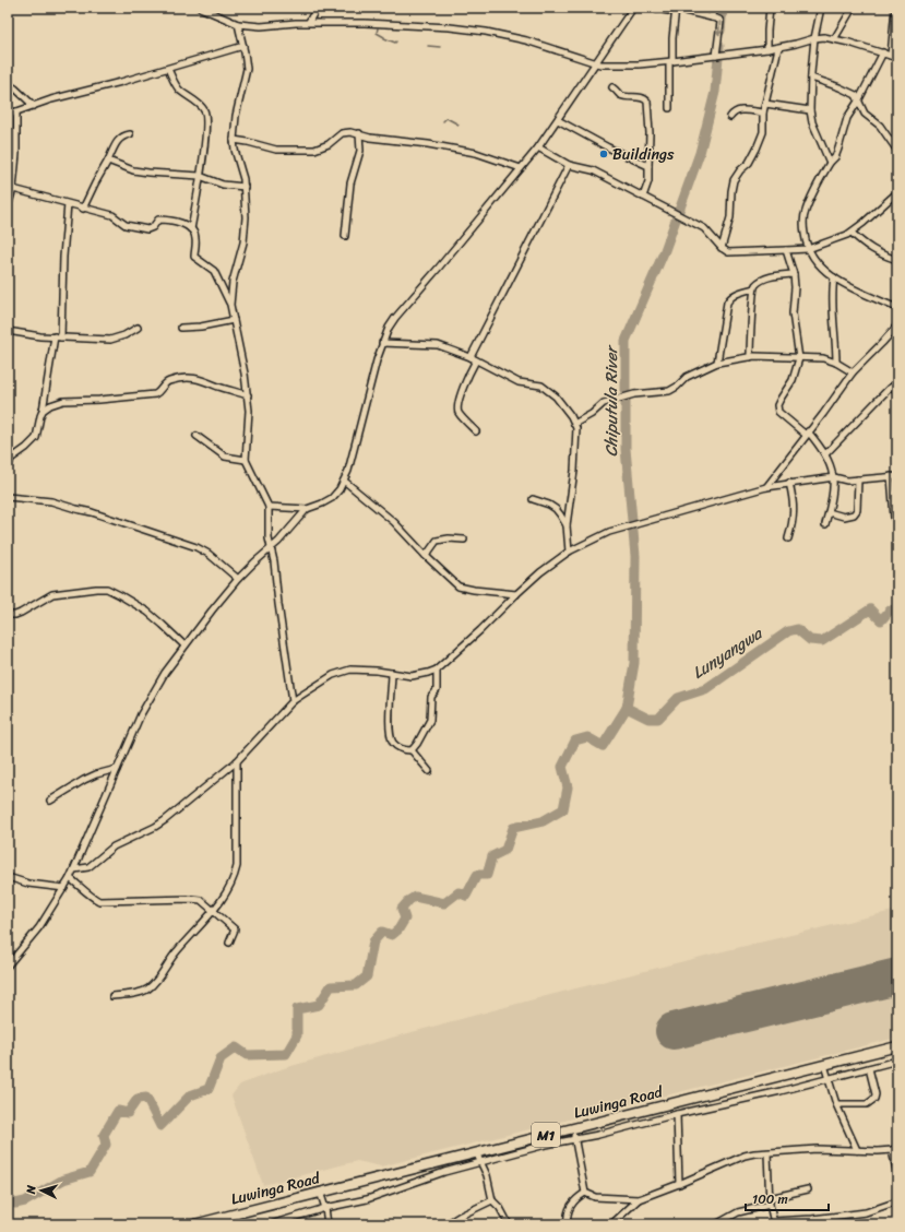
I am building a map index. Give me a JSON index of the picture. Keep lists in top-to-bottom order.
{
  "streets": {
    "highway": ["Luwinga Road", "M1"]
  },
  "water": ["Chiputula River", "Lunyangwa"],
  "places": ["Buildings"],
  "scale_bar": "100 m",
  "north": "left"
}
